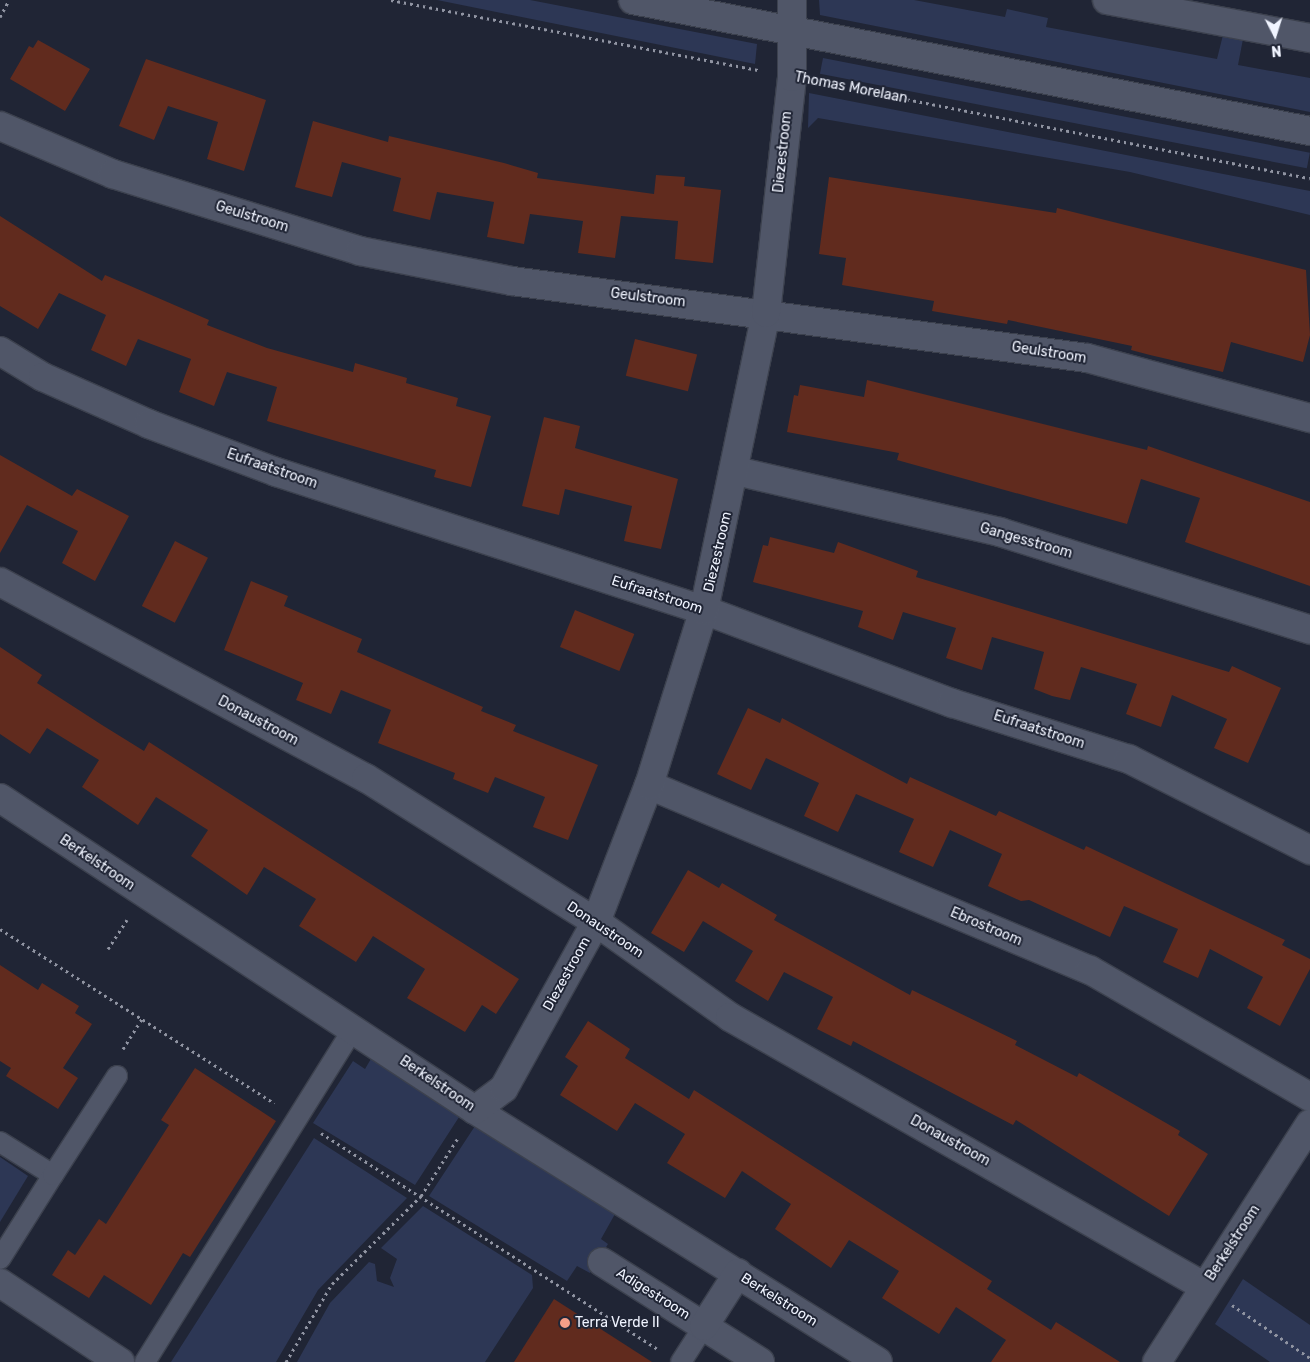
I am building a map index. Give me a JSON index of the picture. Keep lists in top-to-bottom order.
{
  "streets": {
    "street": [
      "Diezestroom",
      "Geulstroom",
      "Eufraatstroom",
      "Gangesstroom",
      "Donaustroom",
      "Berkelstroom",
      "Ebrostroom",
      "Adigestroom"
    ],
    "path": ["Thomas Morelaan"]
  },
  "crossings": [
    ["Thomas Morelaan", "Diezestroom"],
    ["Diezestroom", "Geulstroom"],
    ["Diezestroom", "Eufraatstroom"],
    ["Diezestroom", "Gangesstroom"],
    ["Diezestroom", "Donaustroom"],
    ["Diezestroom", "Berkelstroom"],
    ["Diezestroom", "Ebrostroom"],
    ["Donaustroom", "Berkelstroom"],
    ["Berkelstroom", "Adigestroom"]
  ],
  "places": ["Terra Verde II"],
  "north": "bottom"
}
